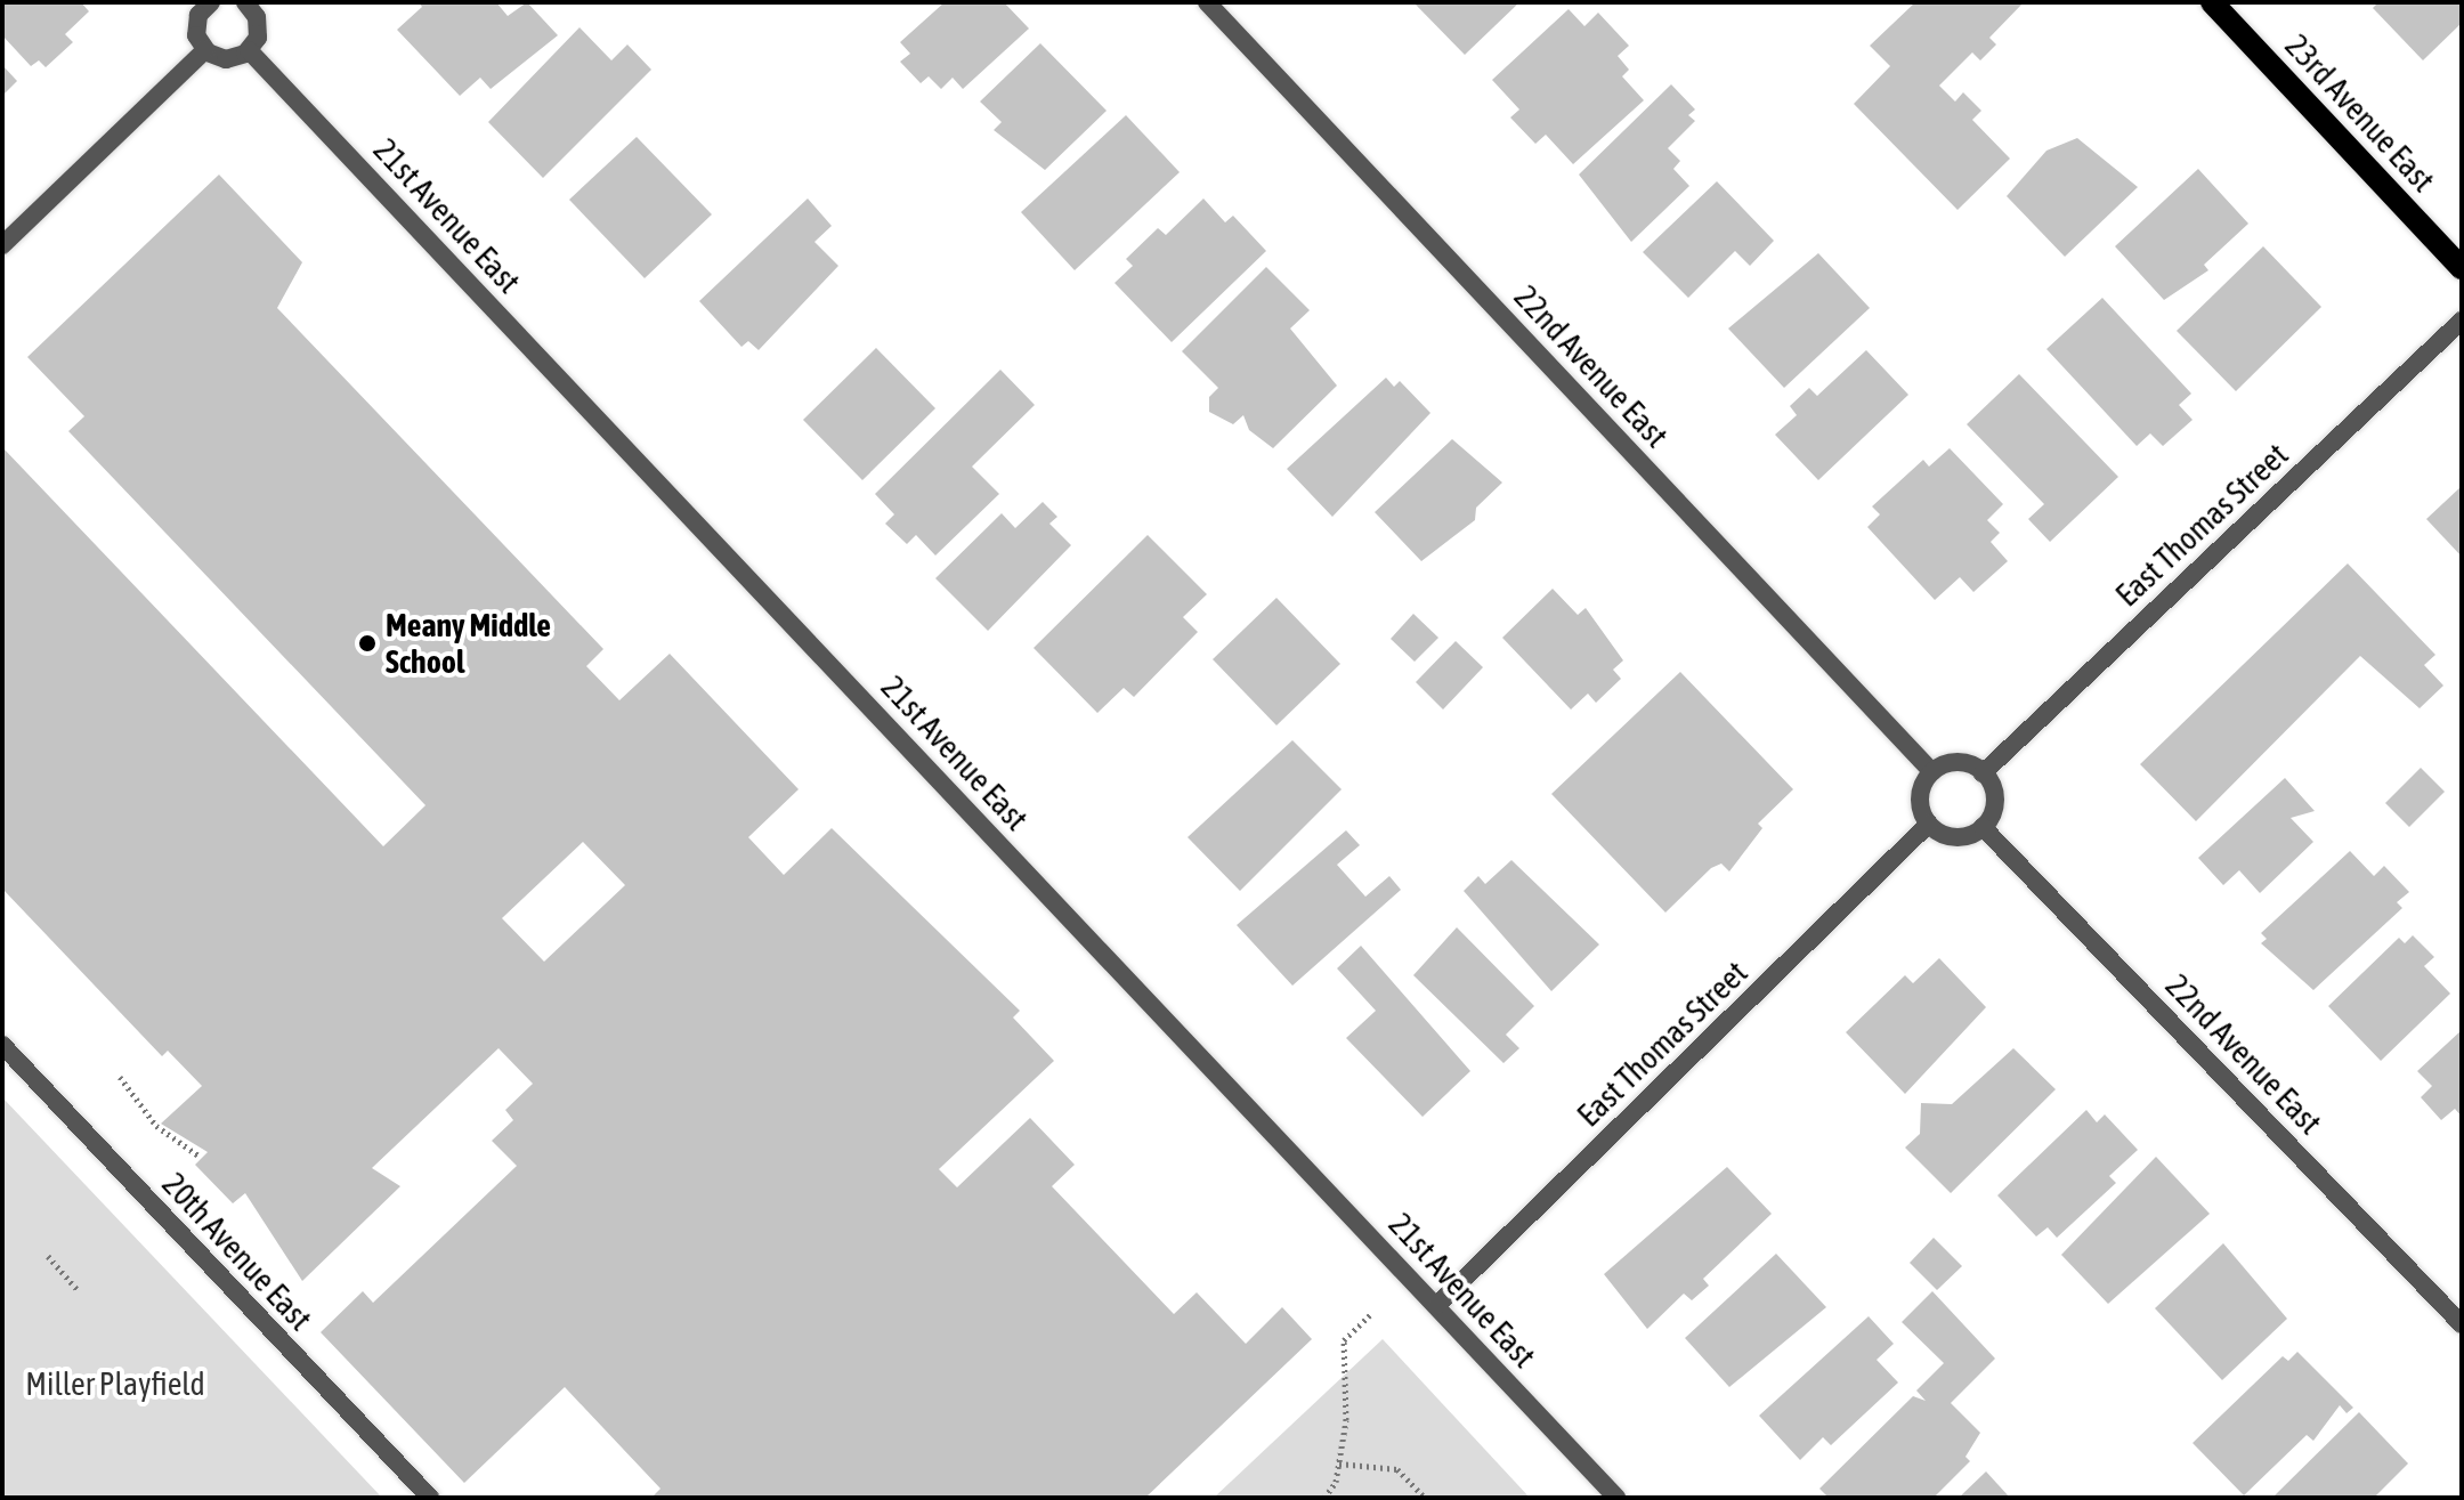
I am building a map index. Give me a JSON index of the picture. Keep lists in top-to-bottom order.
{
  "streets": {
    "main road": ["23rd Avenue East"],
    "street": [
      "21st Avenue East",
      "22nd Avenue East",
      "East Thomas Street",
      "20th Avenue East"
    ]
  },
  "crossings": [
    ["21st Avenue East", "East Thomas Street"],
    ["22nd Avenue East", "East Thomas Street"]
  ],
  "parks": ["Miller Playfield"],
  "places": ["Meany Middle School"]
}
